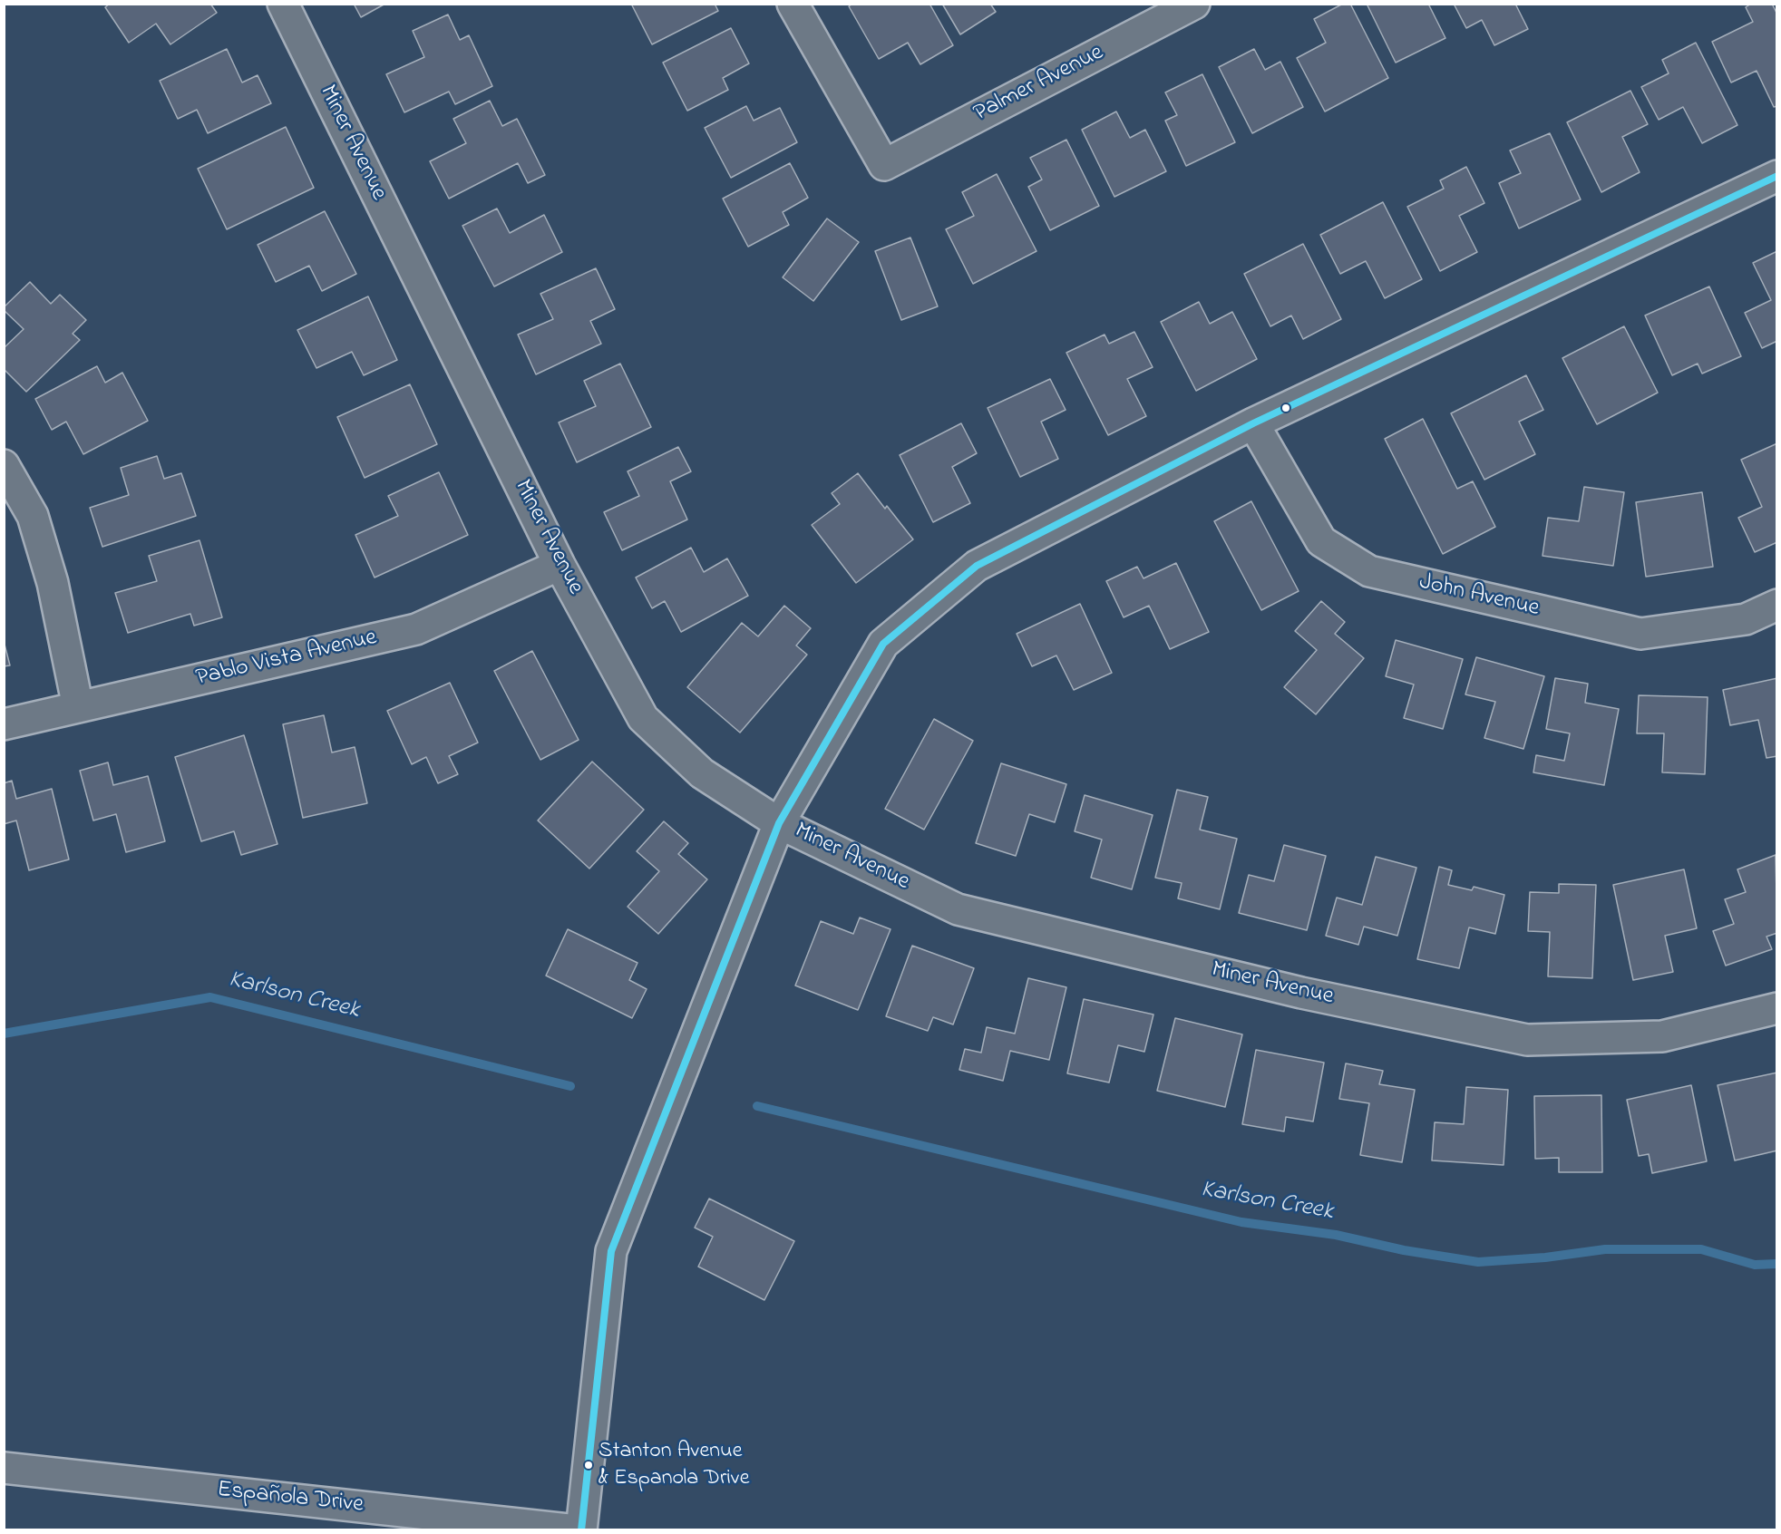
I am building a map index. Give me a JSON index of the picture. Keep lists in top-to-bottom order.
{
  "streets": {
    "street": [
      "Palmer Avenue",
      "Miner Avenue",
      "John Avenue",
      "Pablo Vista Avenue",
      "Española Drive"
    ]
  },
  "crossings": [
    ["Miner Avenue", "Pablo Vista Avenue"]
  ],
  "water": ["Karlson Creek"],
  "places": ["Stanton Avenue & Espanola Drive"]
}
